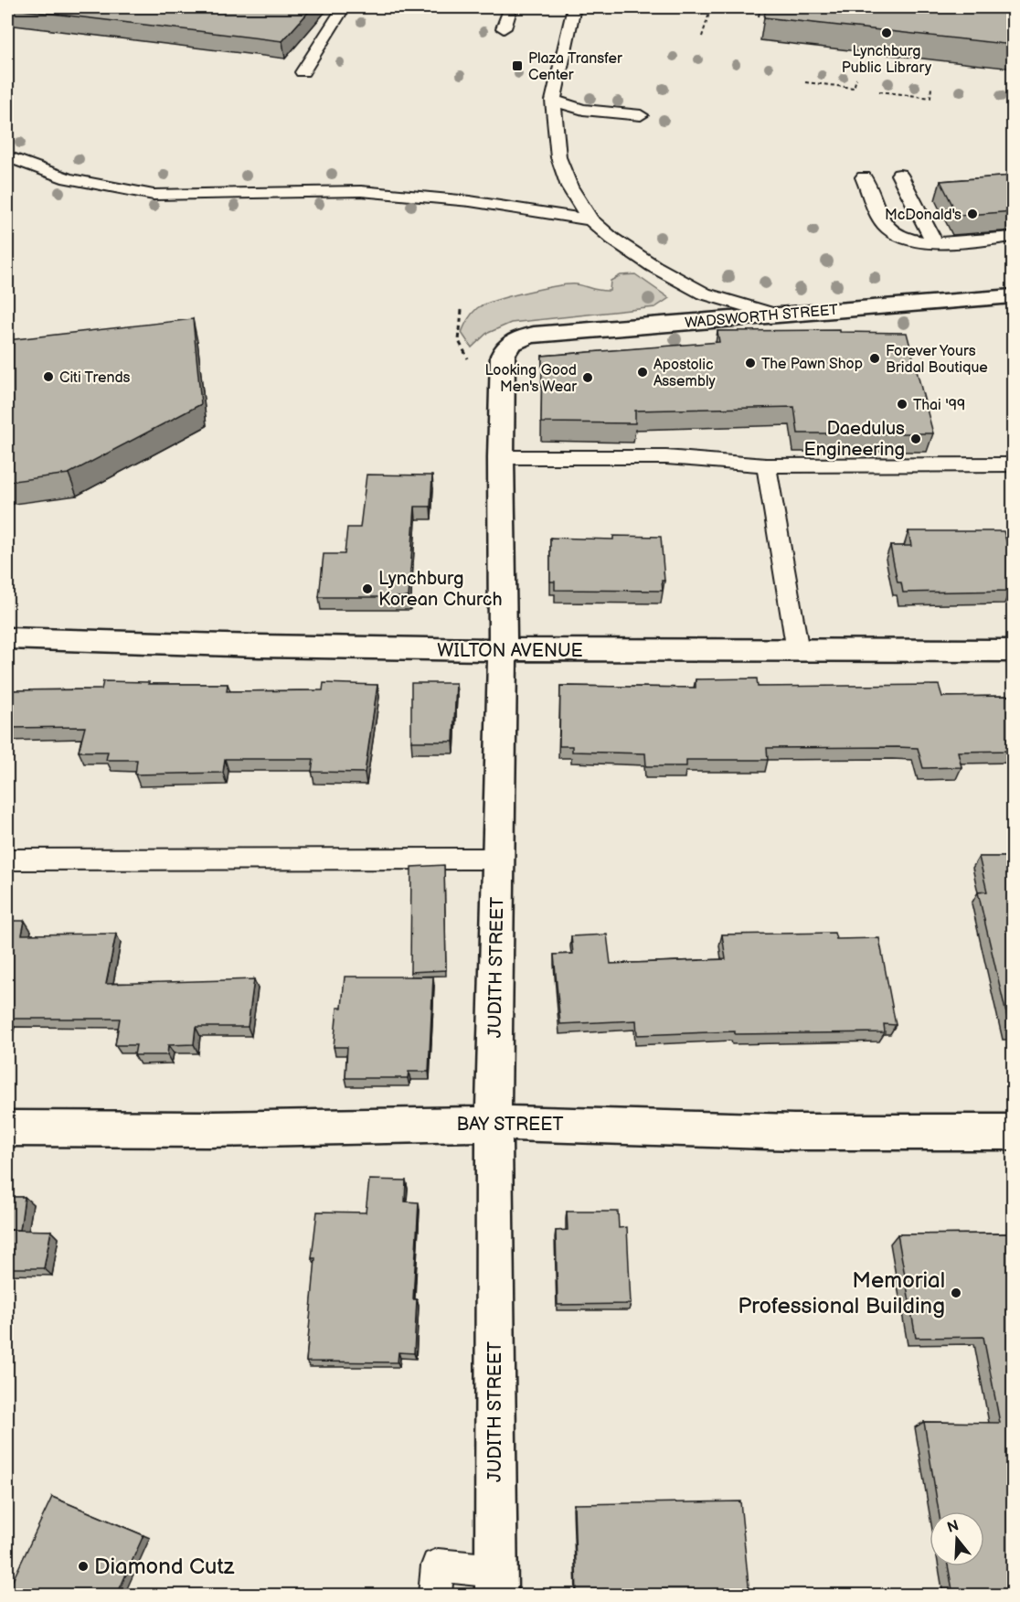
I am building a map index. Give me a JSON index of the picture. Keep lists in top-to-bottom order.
{
  "streets": {
    "street": [
      "WADSWORTH STREET",
      "WILTON AVENUE",
      "JUDITH STREET",
      "BAY STREET"
    ]
  },
  "crossings": [
    ["WADSWORTH STREET", "JUDITH STREET"],
    ["WILTON AVENUE", "JUDITH STREET"],
    ["JUDITH STREET", "BAY STREET"]
  ],
  "places": {
    "other": [
      "Lynchburg Public Library",
      "McDonald's",
      "Forever Yours Bridal Boutique",
      "The Pawn Shop",
      "Apostolic Assembly",
      "Citi Trends",
      "Looking Good Men's Wear",
      "Thai '99",
      "Daedulus Engineering",
      "Lynchburg Korean Church",
      "Memorial Professional Building",
      "Diamond Cutz"
    ],
    "transit": ["Plaza Transfer Center"]
  },
  "north": "top"
}
